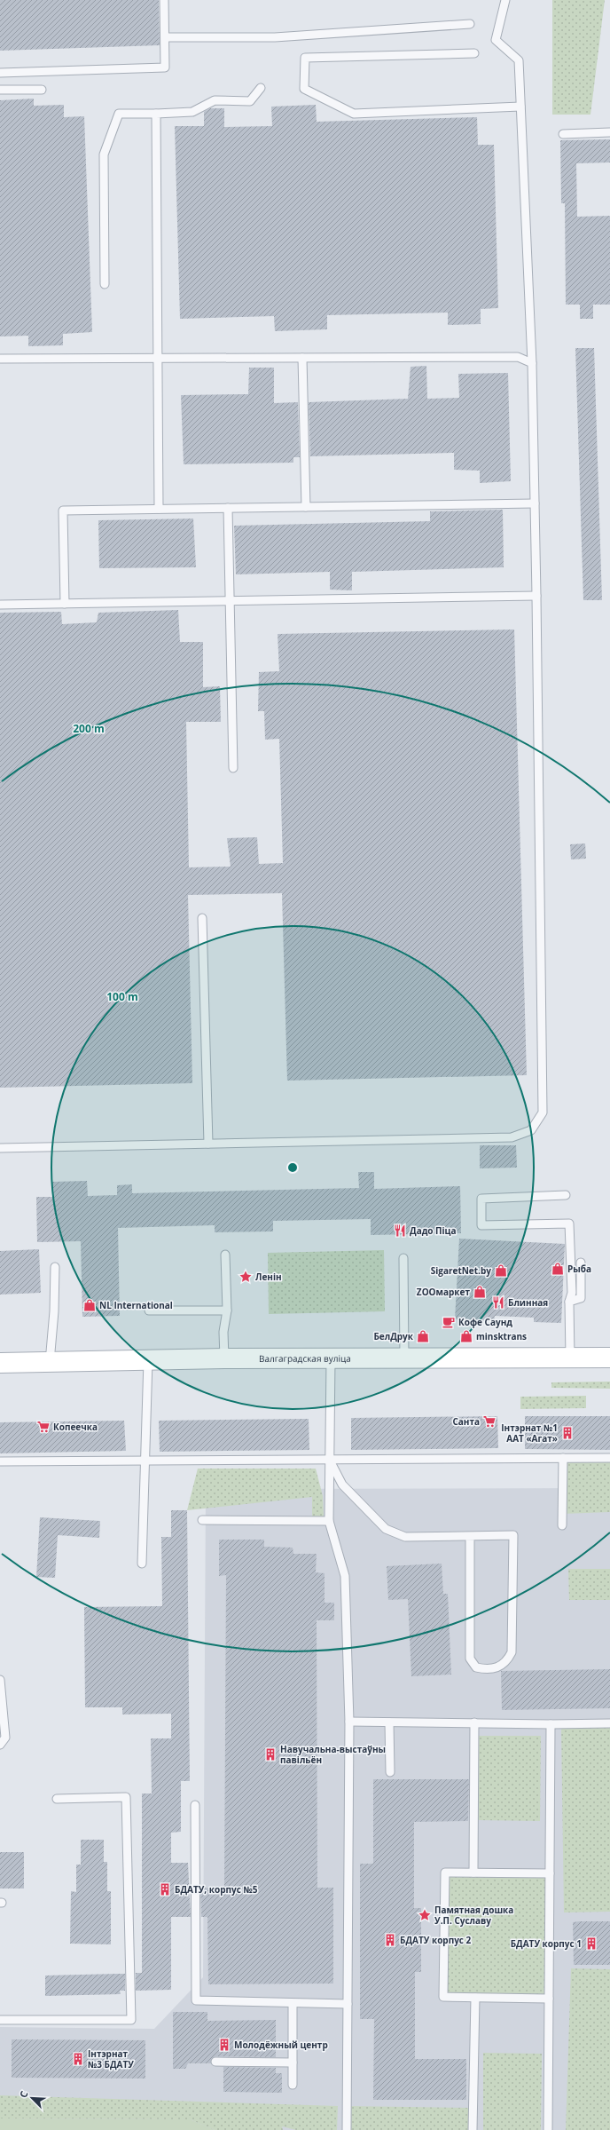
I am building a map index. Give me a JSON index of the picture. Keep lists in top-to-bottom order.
{
  "streets": {
    "main road": ["Валгаградская вуліца"]
  },
  "places": {
    "restaurant": ["Дадо Піца", "Блинная"],
    "shop": [
      "Рыба",
      "SigaretNet.by",
      "ZOOмаркет",
      "NL International",
      "БелДрук",
      "minsktrans"
    ],
    "place": ["Ленін", "Памятная дошка У.П. Суславу"],
    "cafe": ["Кофе Саунд"],
    "supermarket": ["Санта", "Копеечка"],
    "building": [
      "Інтэрнат №1 ААТ «Агат»",
      "Навучальна-выстаўны павільён",
      "БДАТУ, корпус №5",
      "БДАТУ корпус 2",
      "БДАТУ корпус 1",
      "Молодёжный центр",
      "Інтэрнат №3 БДАТУ"
    ]
  },
  "north": "top left",
  "rings": ["200 m", "100 m"]
}
